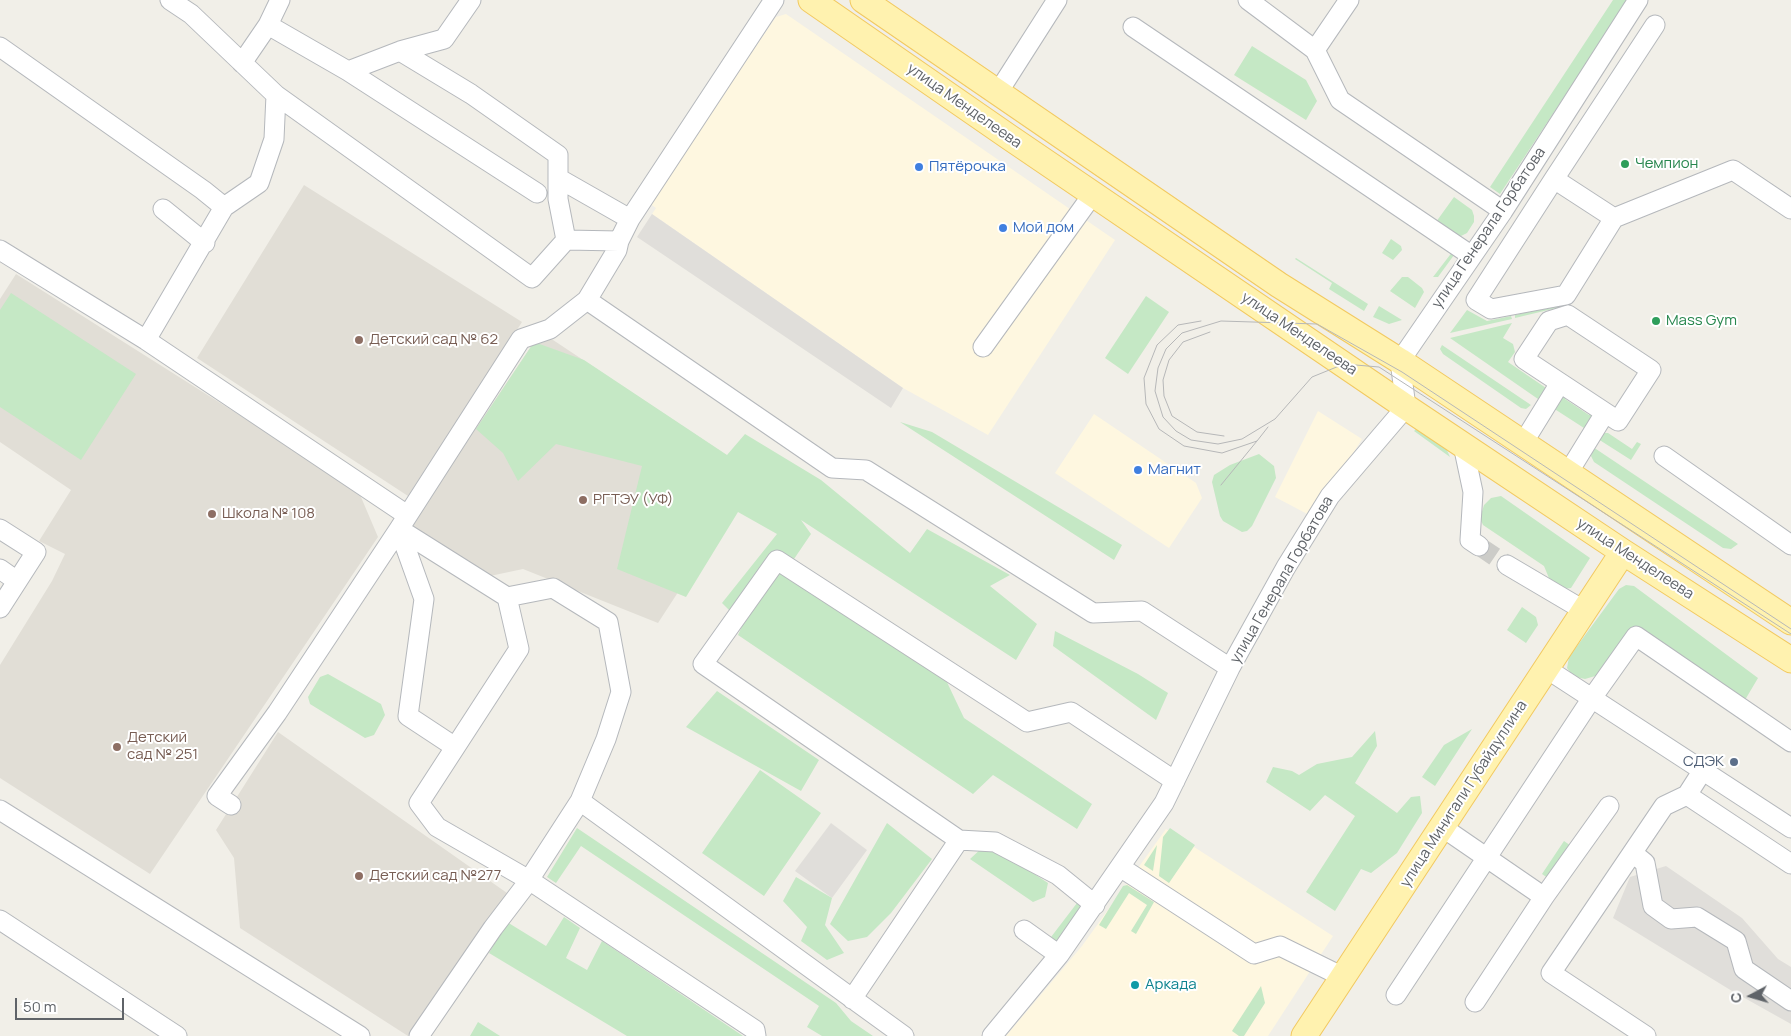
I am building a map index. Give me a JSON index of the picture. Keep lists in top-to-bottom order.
{
  "streets": {
    "main road": ["улица Менделеева", "улица Минигали Губайдуллина"],
    "street": ["улица Генерала Горбатова"]
  },
  "crossings": [
    ["улица Менделеева", "улица Генерала Горбатова"],
    ["улица Менделеева", "улица Минигали Губайдуллина"]
  ],
  "places": [
    "Чемпион",
    "Пятёрочка",
    "Мой дом",
    "Mass Gym",
    "Детский сад № 62",
    "Магнит",
    "РГТЭУ (УФ)",
    "Школа № 108",
    "Детский сад № 251",
    "СДЭК",
    "Детский сад №277",
    "Аркада"
  ],
  "scale_bar": "50 m",
  "north": "left"
}
